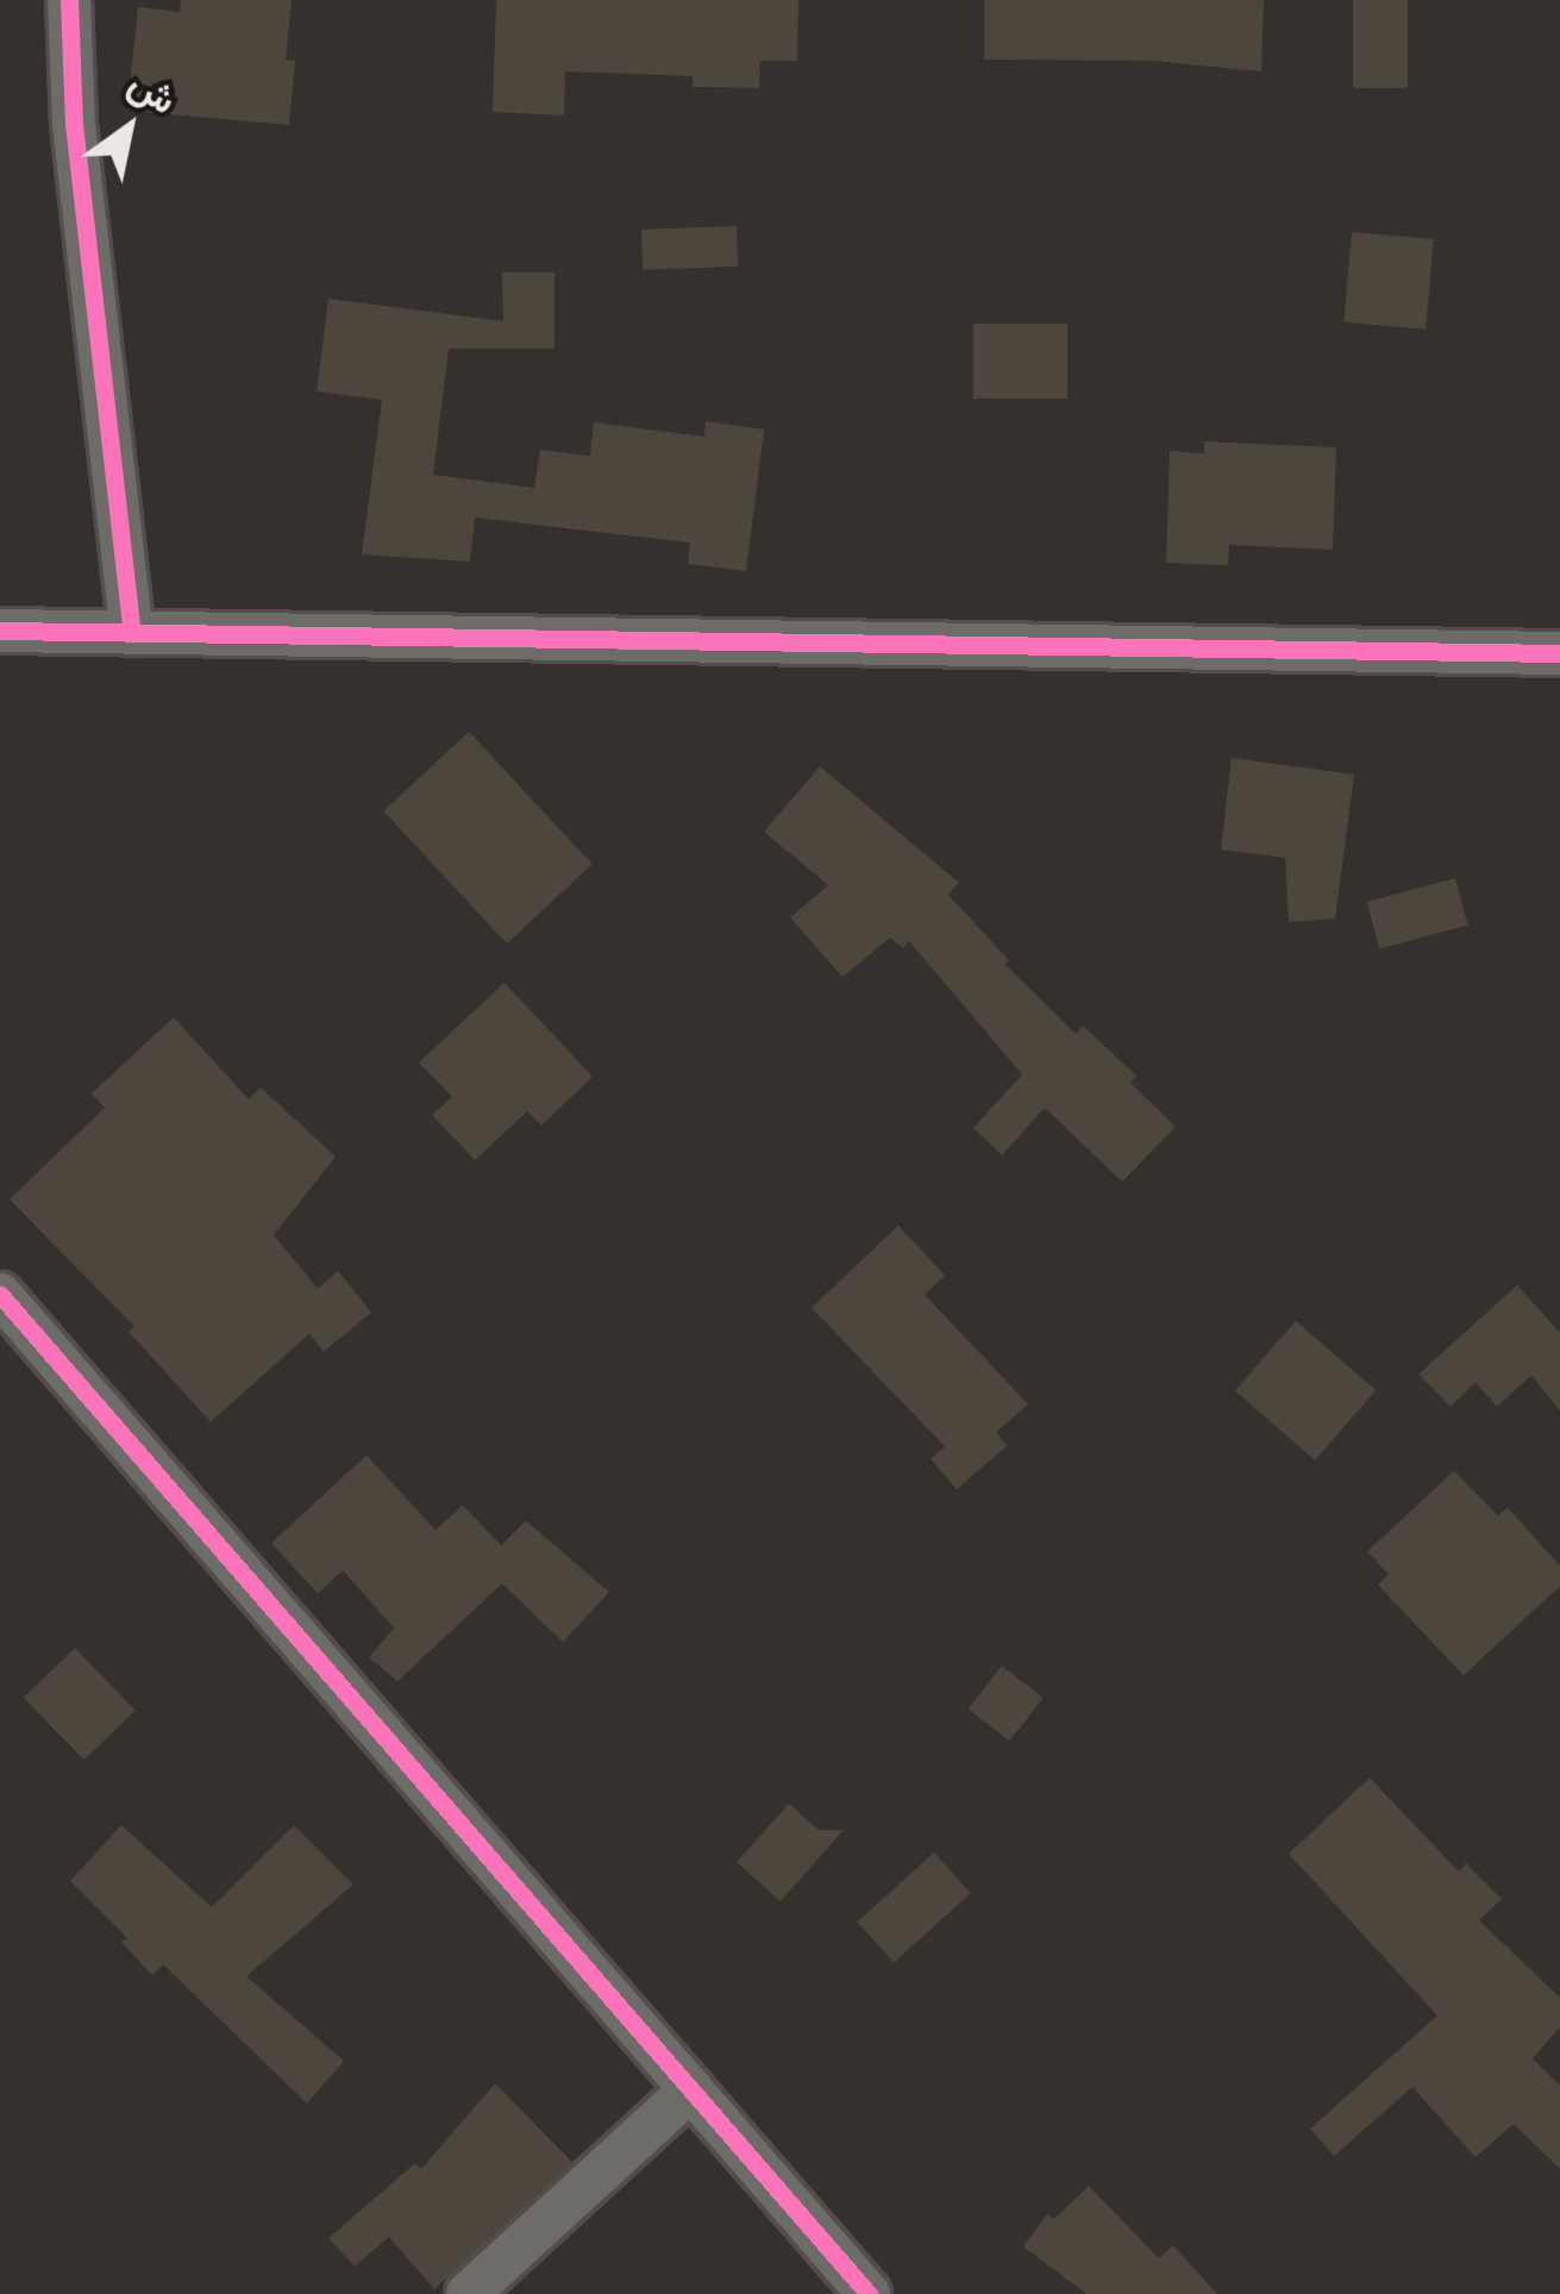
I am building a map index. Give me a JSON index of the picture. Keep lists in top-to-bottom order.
{
  "north": "top right"
}
